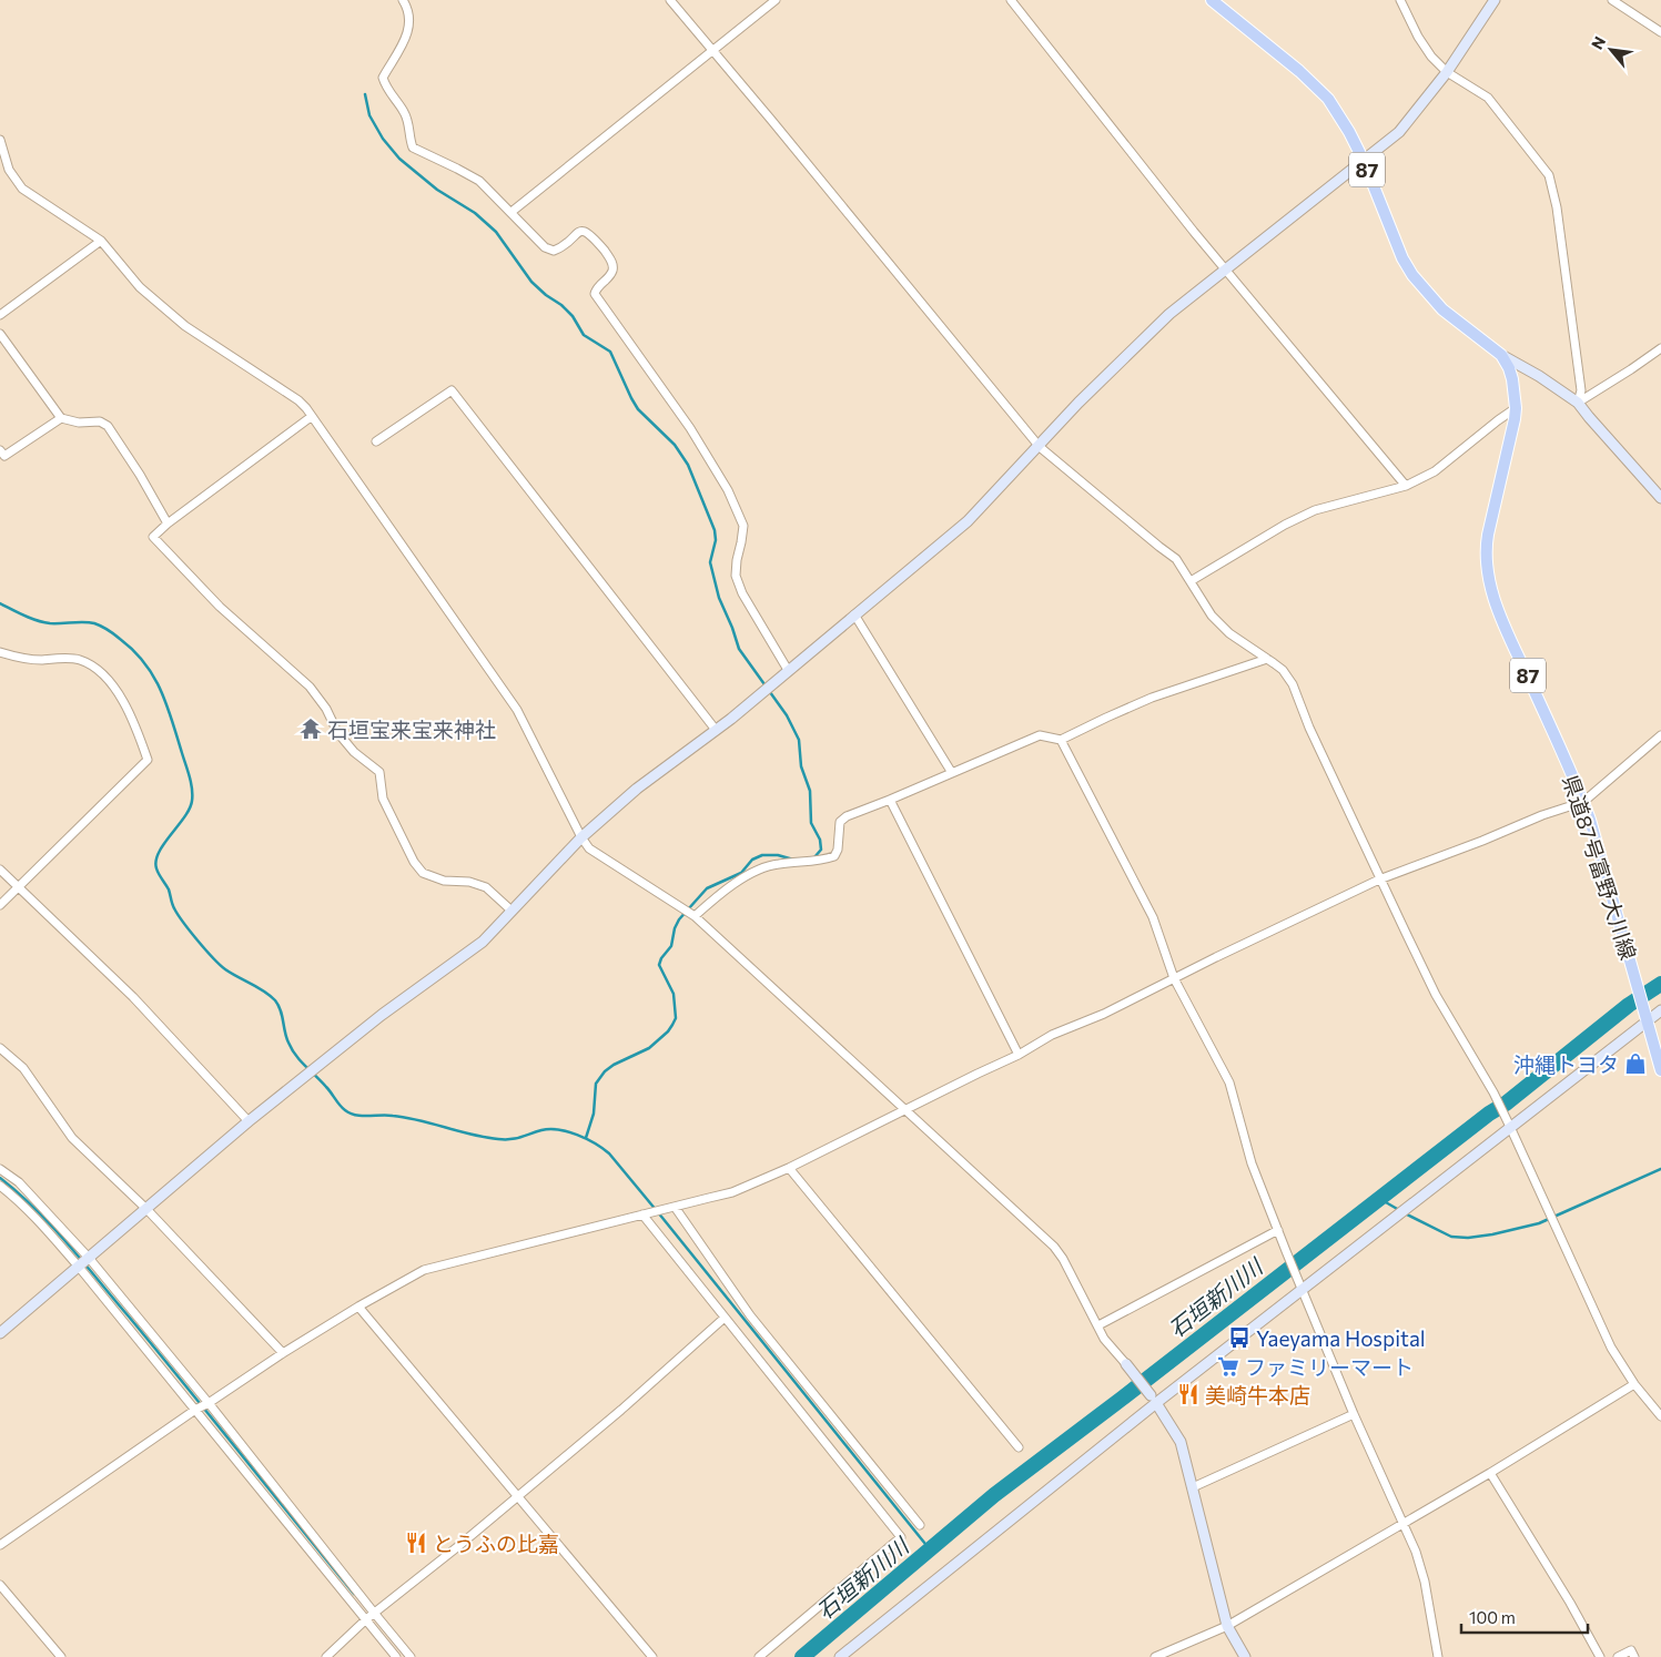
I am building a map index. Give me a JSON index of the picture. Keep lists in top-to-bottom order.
{
  "streets": {
    "main road": ["87", "県道87号富野大川線"]
  },
  "water": ["石垣新川川"],
  "places": {
    "temple": ["石垣宝来宝来神社"],
    "shop": ["沖縄トヨタ"],
    "bus stop": ["Yaeyama Hospital"],
    "supermarket": ["ファミリーマート"],
    "restaurant": ["美崎牛本店", "とうふの比嘉"]
  },
  "scale_bar": "100 m",
  "north": "top left"
}
